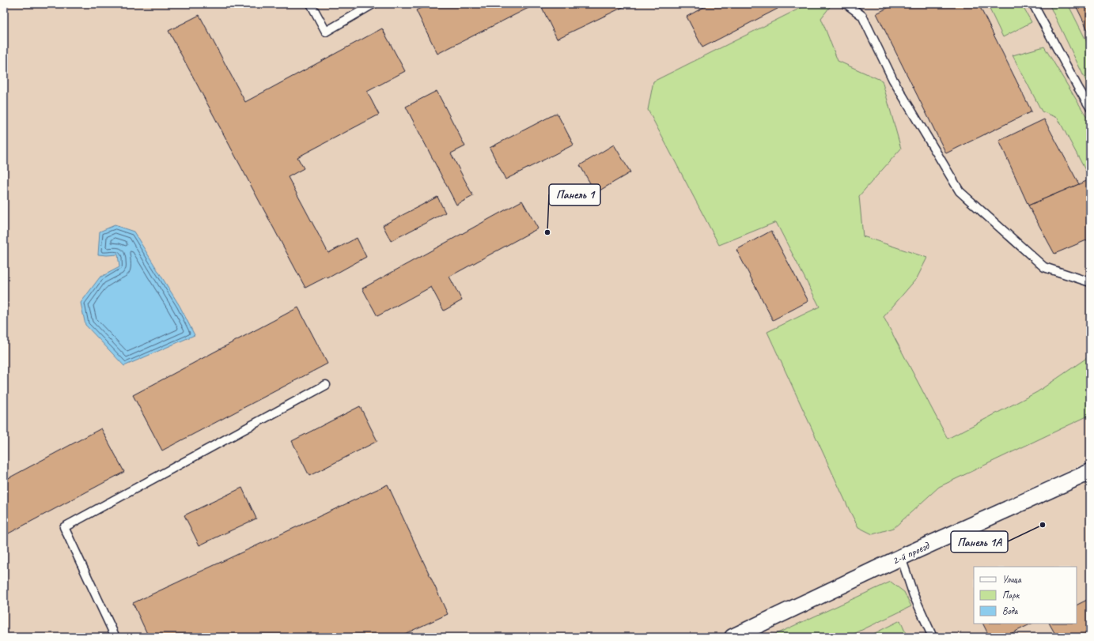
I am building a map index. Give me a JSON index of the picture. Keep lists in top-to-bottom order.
{
  "streets": {
    "street": ["2-й проезд"]
  },
  "places": ["Панель 1", "Панель 1А"],
  "legend": ["Улица", "Парк", "Вода"]
}
